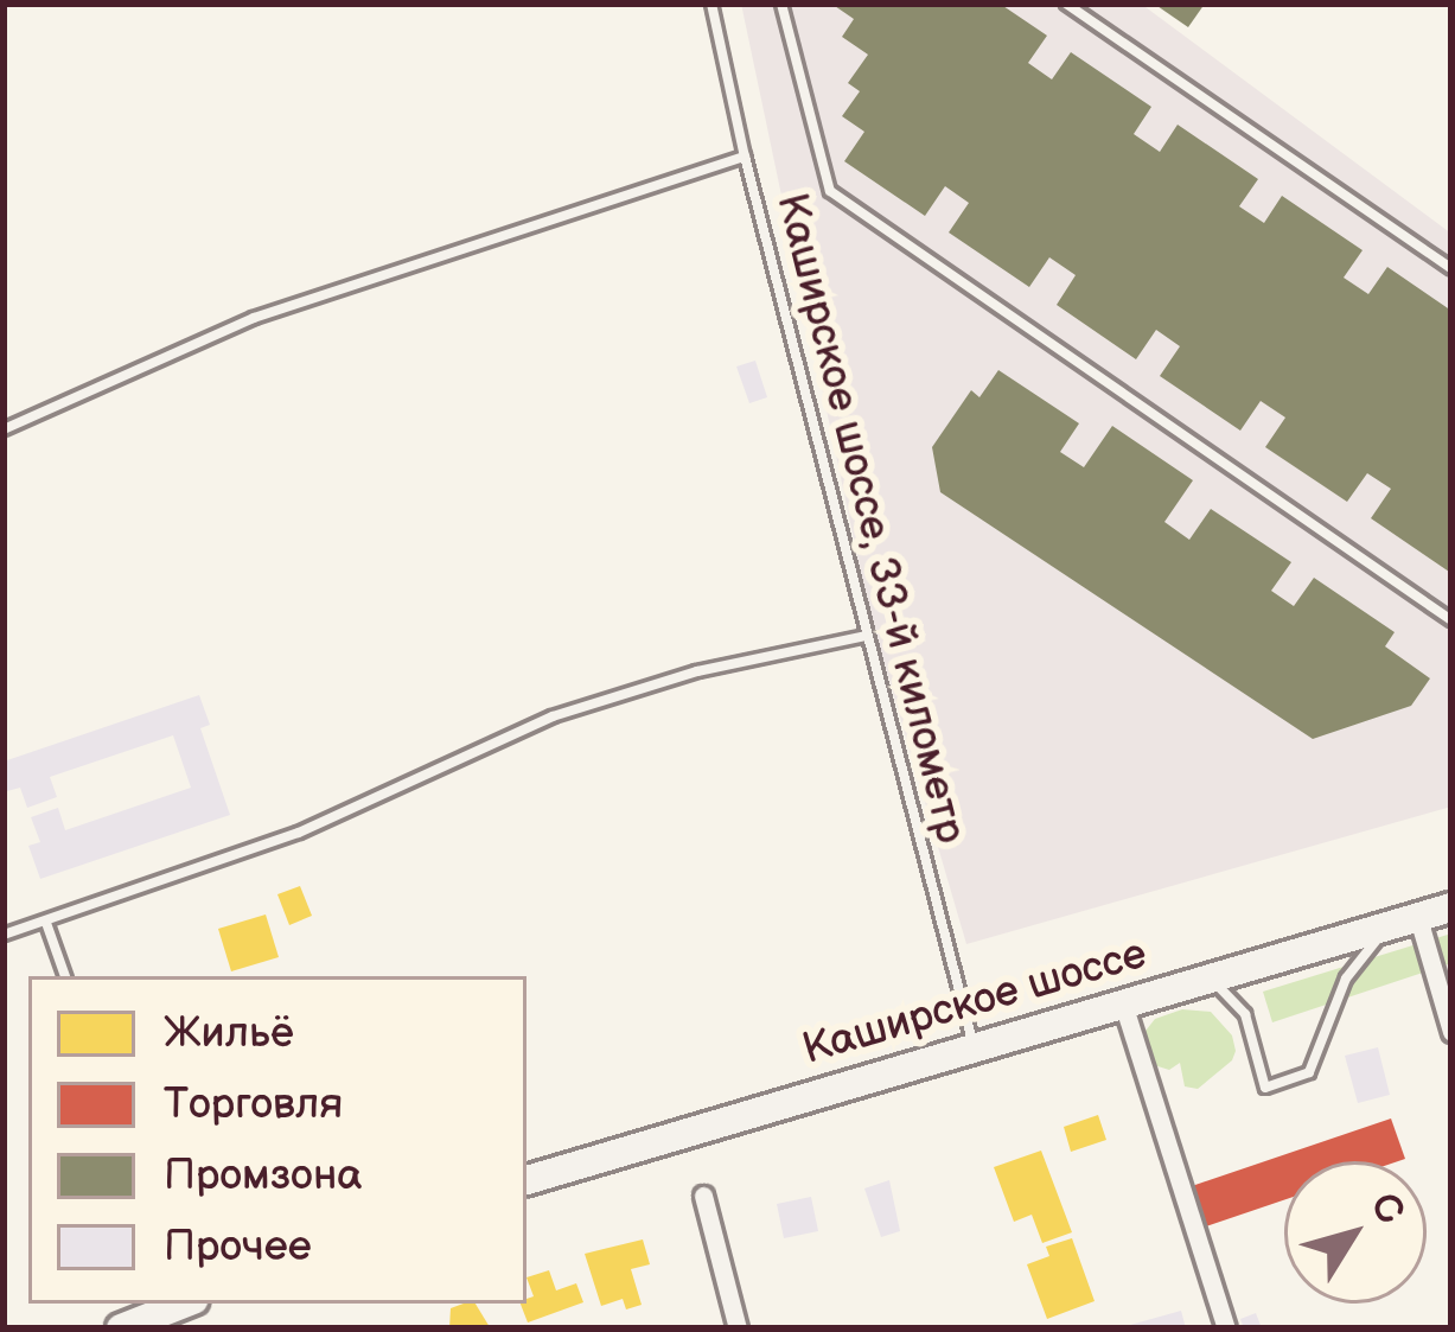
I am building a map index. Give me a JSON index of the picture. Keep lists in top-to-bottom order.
{
  "streets": {
    "main road": ["Каширское шоссе"],
    "lane": ["Каширское шоссе, 33-й километр"]
  },
  "crossings": [
    ["Каширское шоссе, 33-й километр", "Каширское шоссе"]
  ],
  "legend": [
    "Жильё",
    "Торговля",
    "Промзона",
    "Прочее"
  ],
  "north": "top right"
}
